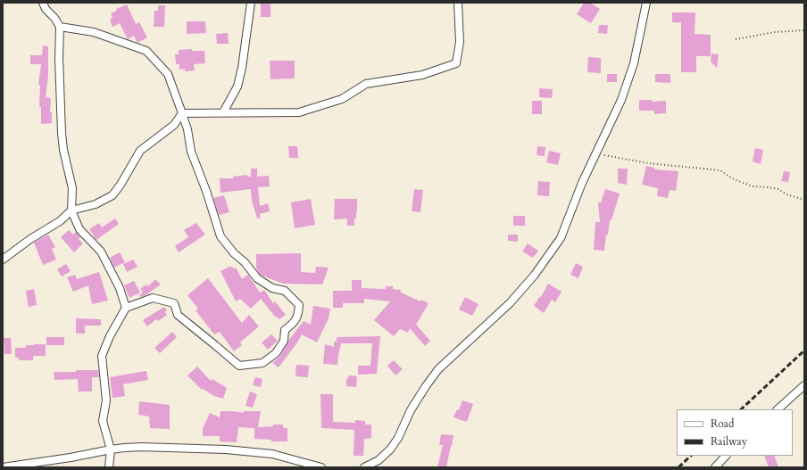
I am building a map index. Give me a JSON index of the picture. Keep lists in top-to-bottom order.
{
  "legend": ["Road", "Railway"]
}
